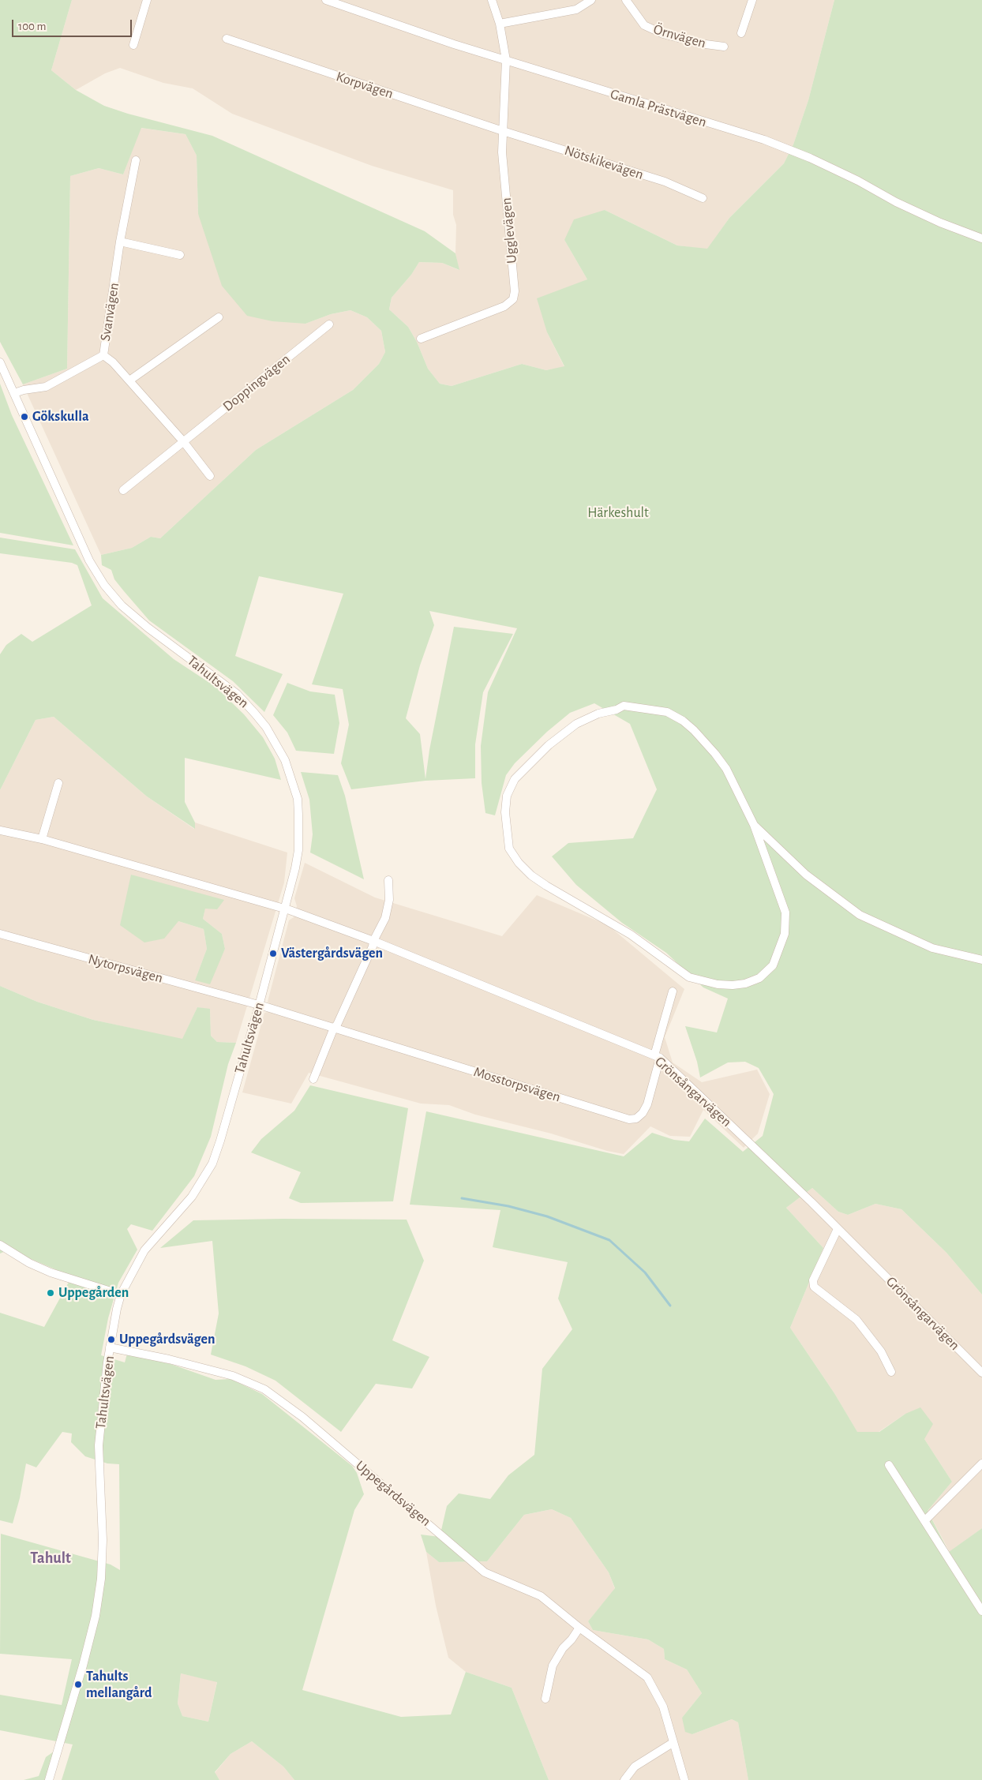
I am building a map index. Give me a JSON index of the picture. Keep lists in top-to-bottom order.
{
  "streets": {
    "street": [
      "Örnvägen",
      "Korpvägen",
      "Gamla Prästvägen",
      "Nötskikevägen",
      "Ugglevägen",
      "Svanvägen",
      "Doppingvägen",
      "Tahultsvägen",
      "Nytorpsvägen",
      "Mosstorpsvägen",
      "Grönsångarvägen",
      "Uppegårdsvägen"
    ]
  },
  "crossings": [
    ["Korpvägen", "Nötskikevägen"],
    ["Korpvägen", "Ugglevägen"],
    ["Gamla Prästvägen", "Ugglevägen"],
    ["Nötskikevägen", "Ugglevägen"],
    ["Svanvägen", "Tahultsvägen"],
    ["Tahultsvägen", "Nytorpsvägen"],
    ["Tahultsvägen", "Mosstorpsvägen"],
    ["Tahultsvägen", "Grönsångarvägen"],
    ["Tahultsvägen", "Uppegårdsvägen"],
    ["Nytorpsvägen", "Mosstorpsvägen"],
    ["Mosstorpsvägen", "Grönsångarvägen"]
  ],
  "districts": ["Tahult"],
  "parks": ["Härkeshult"],
  "places": [
    "Gökskulla",
    "Västergårdsvägen",
    "Uppegården",
    "Uppegårdsvägen",
    "Tahults mellangård"
  ],
  "scale_bar": "100 m"
}
